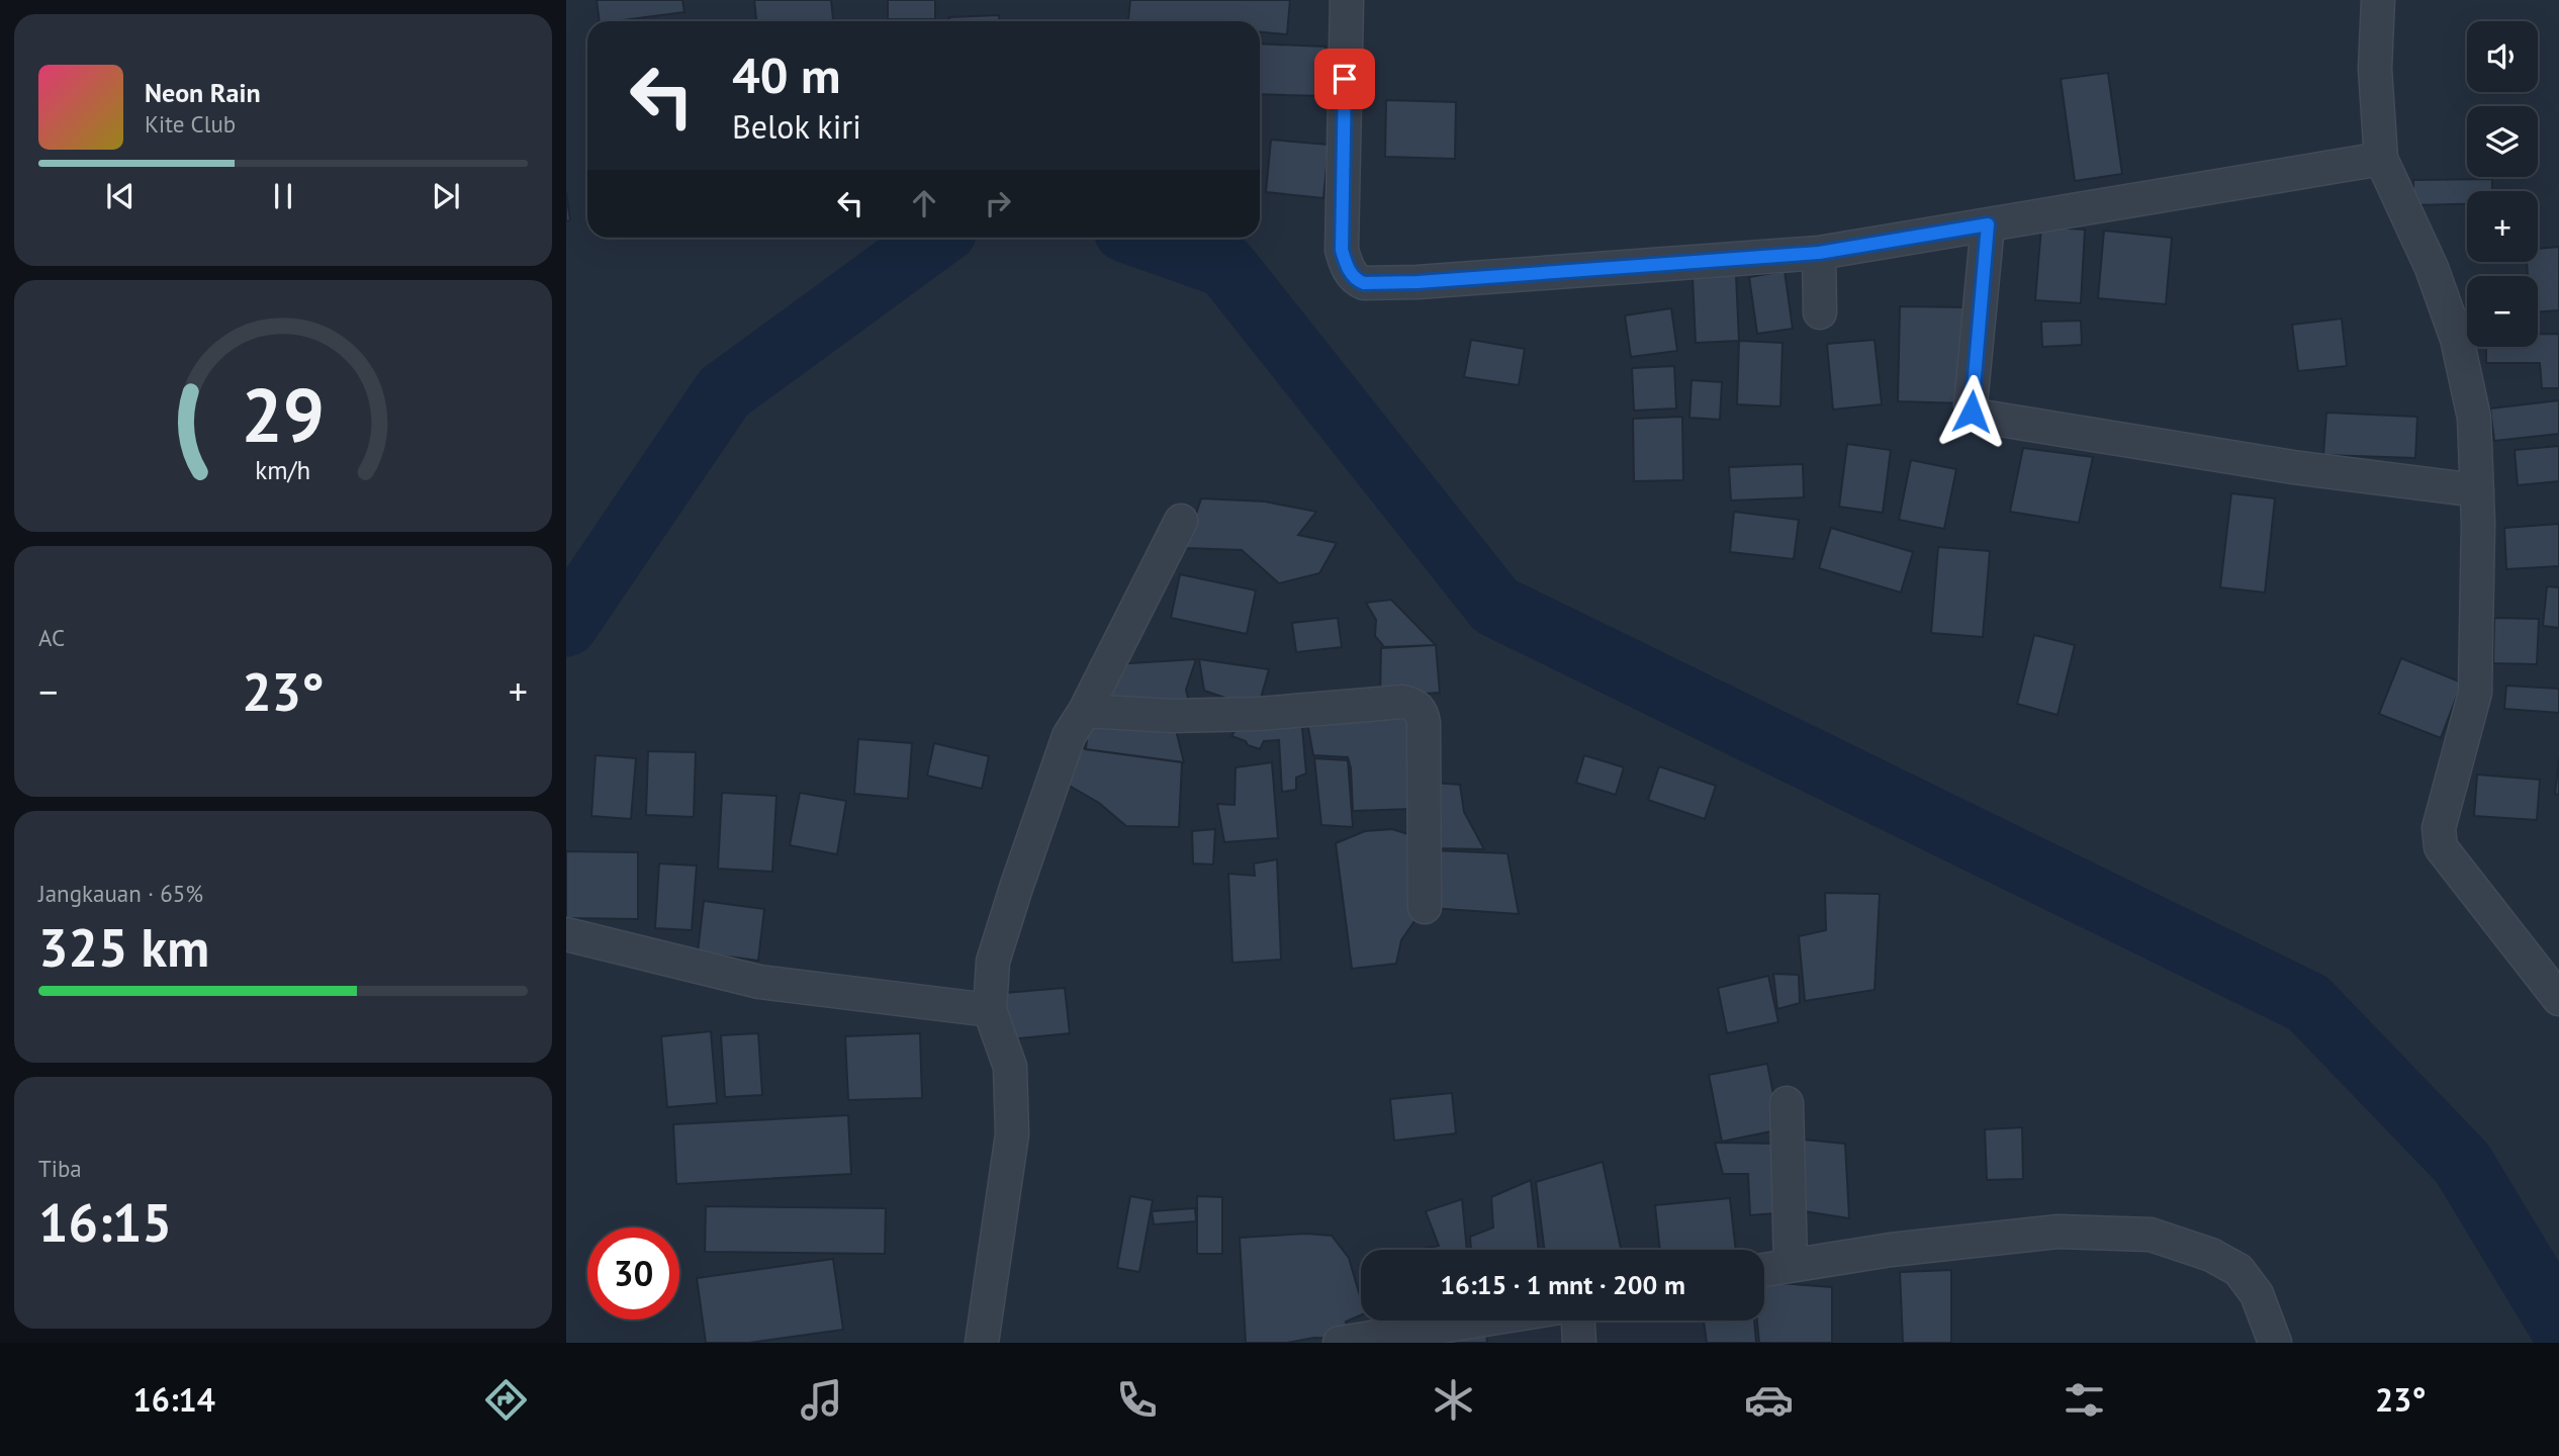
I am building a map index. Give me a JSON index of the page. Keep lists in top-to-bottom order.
{
  "page": {
    "map_buttons": ["+", "−"],
    "turn": ["40 m", "Belok kiri"],
    "song": ["Neon Rain", "Kite Club"],
    "tile": [
      "AC",
      ["Jangkauan · 65%", "325 km"],
      ["Tiba", "16:15"]
    ],
    "heat": ["−", "23°", "+"],
    "limit": "30",
    "trip": "16:15 · 1 mnt · 200 m",
    "tabs": ["16:14", "23°"],
    "gauge": ["29", "km/h"]
  }
}
